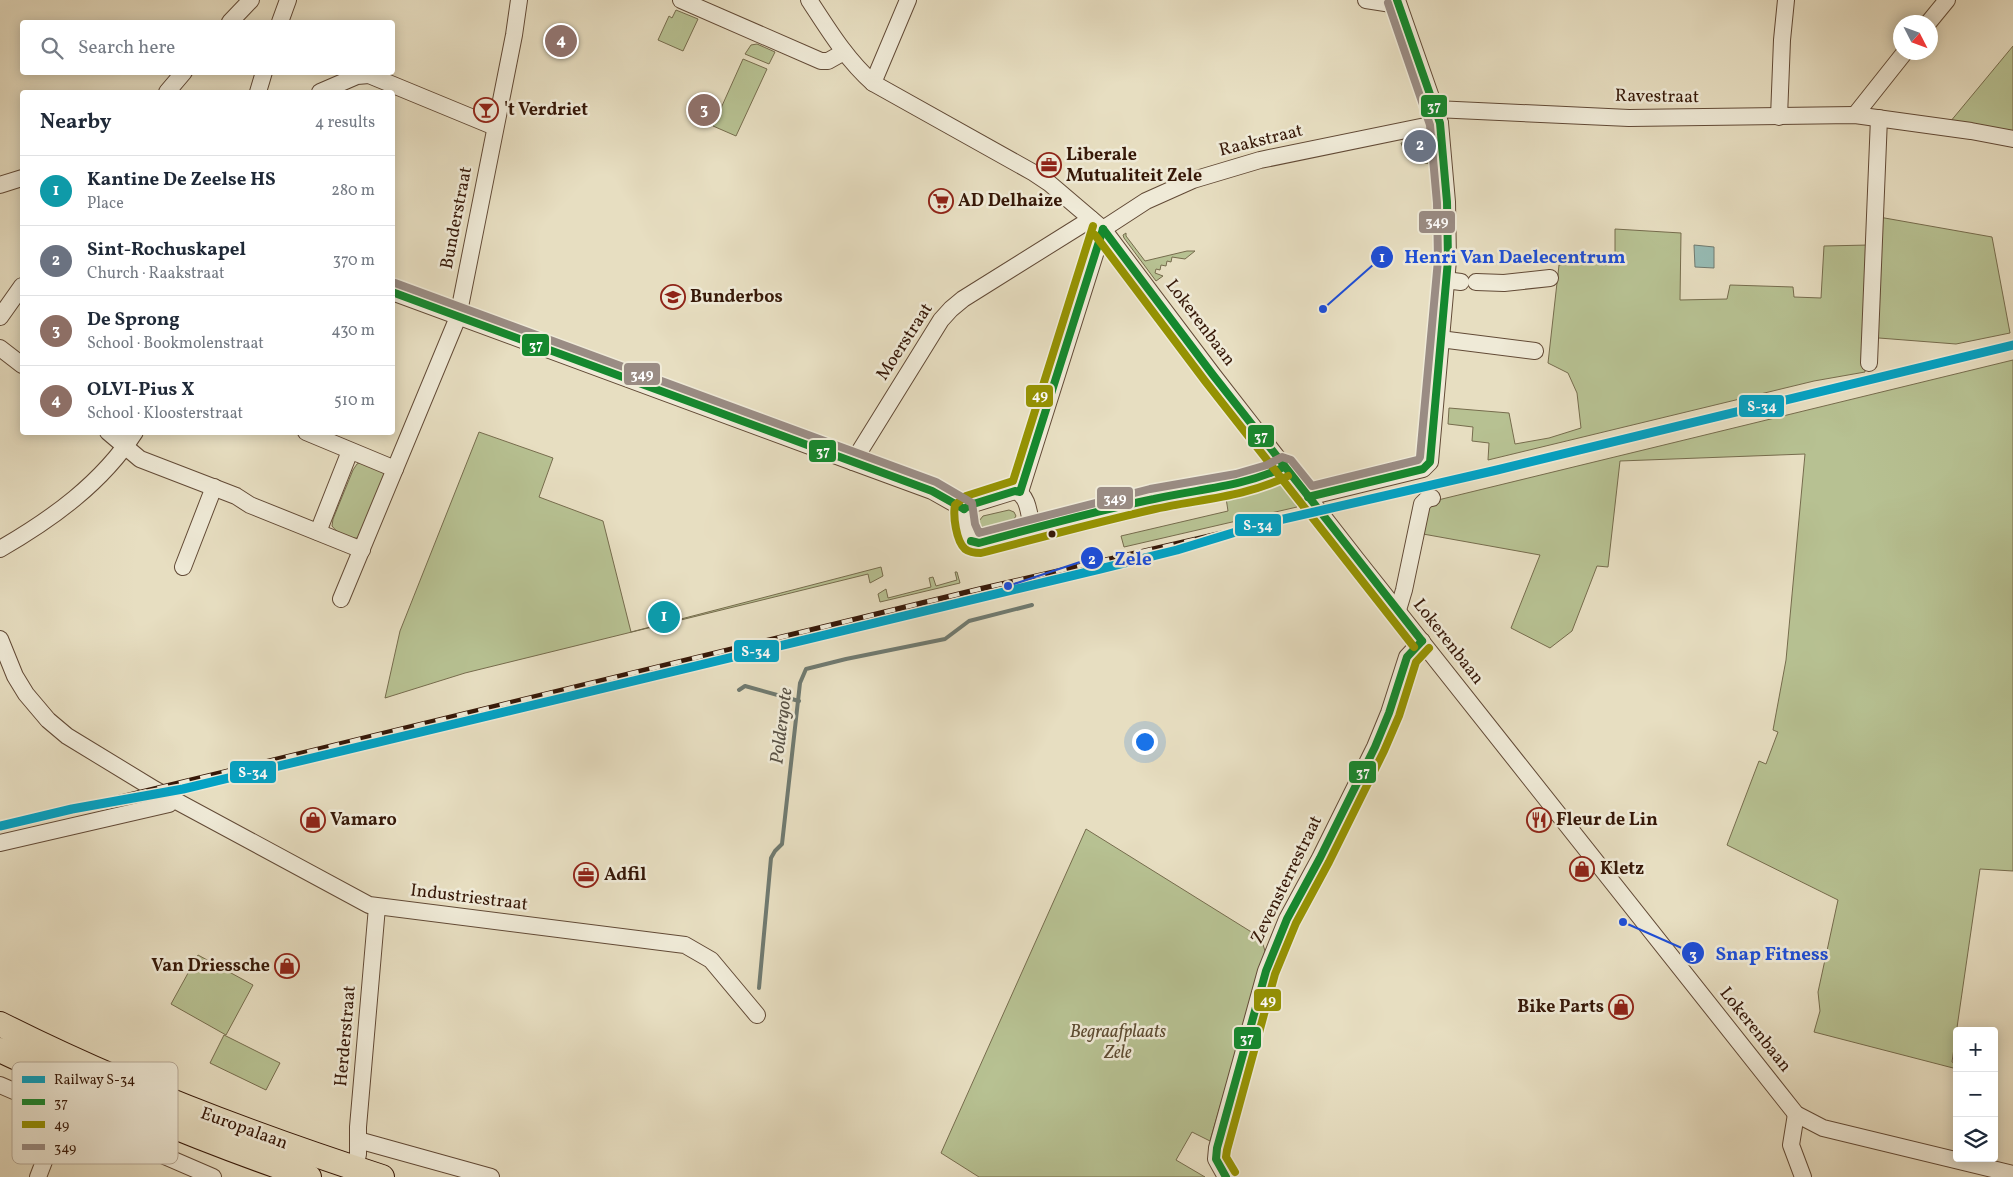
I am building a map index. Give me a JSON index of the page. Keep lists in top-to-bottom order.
{
  "streets": {
    "highway": ["Europalaan"],
    "street": [
      "Ravestraat",
      "Raakstraat",
      "Bunderstraat",
      "Lokerenbaan",
      "Moerstraat",
      "Zevensterrestraat",
      "Industriestraat",
      "Herderstraat"
    ]
  },
  "crossings": [
    ["Ravestraat", "Raakstraat"],
    ["Raakstraat", "Lokerenbaan"],
    ["Raakstraat", "Moerstraat"],
    ["Lokerenbaan", "Moerstraat"],
    ["Lokerenbaan", "Zevensterrestraat"],
    ["Industriestraat", "Herderstraat"],
    ["Herderstraat", "Europalaan"]
  ],
  "water": ["Poldergote"],
  "parks": ["Begraafplaats Zele"],
  "places": {
    "bar": ["'t Verdriet"],
    "office": ["Liberale Mutualiteit Zele", "Adfil"],
    "supermarket": ["AD Delhaize"],
    "school or university": ["Bunderbos"],
    "other": ["Henri Van Daelecentrum", "Zele", "Snap Fitness"],
    "shop": [
      "Vamaro",
      "Kletz",
      "Van Driessche",
      "Bike Parts"
    ],
    "restaurant": ["Fleur de Lin"]
  },
  "lines": [
    "transit line 37",
    "transit line 349",
    "transit line 49",
    "rail line S-34"
  ],
  "legend": [
    "Railway S-34",
    "37",
    "49",
    "349"
  ],
  "north": "bottom right",
  "page": {
    "search": "Search here",
    "pins": [
      "4",
      "3",
      "2",
      "1"
    ],
    "heading": ["Nearby", "4 results"],
    "list": [
      {
        "mark": "1",
        "name": "Kantine De Zeelse HS",
        "note": "Place",
        "value": "280 m"
      },
      {
        "mark": "2",
        "name": "Sint-Rochuskapel",
        "note": "Church · Raakstraat",
        "value": "370 m"
      },
      {
        "mark": "3",
        "name": "De Sprong",
        "note": "School · Bookmolenstraat",
        "value": "430 m"
      },
      {
        "mark": "4",
        "name": "OLVI-Pius X",
        "note": "School · Kloosterstraat",
        "value": "510 m"
      }
    ],
    "map_buttons": ["+", "−"]
  }
}
